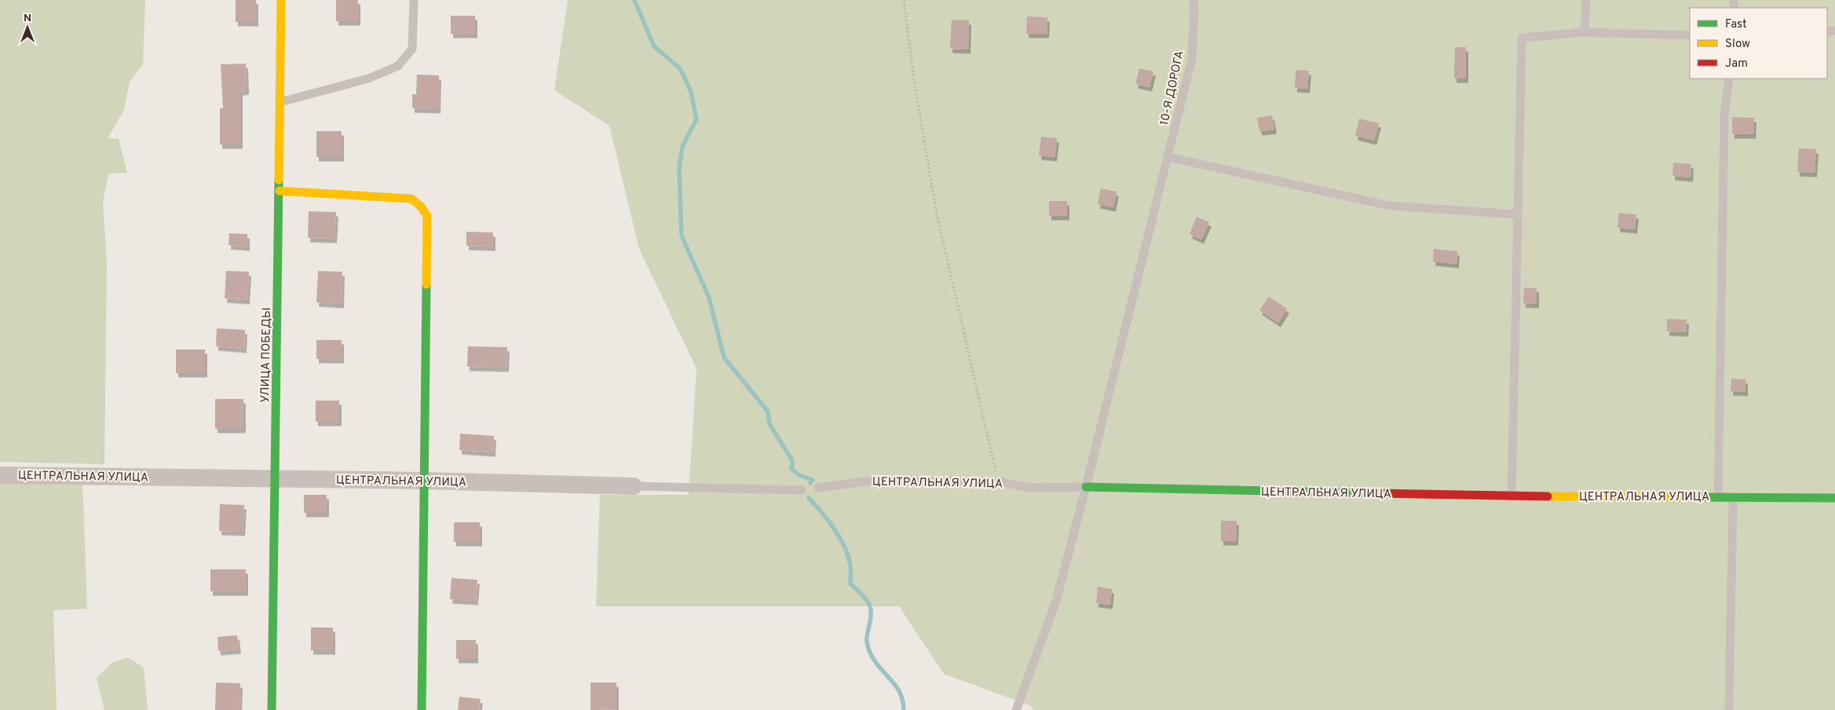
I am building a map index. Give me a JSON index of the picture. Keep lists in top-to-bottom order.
{
  "streets": {
    "street": ["УЛИЦА ПОБЕДЫ", "ЦЕНТРАЛЬНАЯ УЛИЦА"],
    "lane": ["10-Я ДОРОГА"]
  },
  "crossings": [
    ["10-Я ДОРОГА", "ЦЕНТРАЛЬНАЯ УЛИЦА"],
    ["УЛИЦА ПОБЕДЫ", "ЦЕНТРАЛЬНАЯ УЛИЦА"]
  ],
  "legend": ["Fast", "Slow", "Jam"],
  "north": "top"
}
